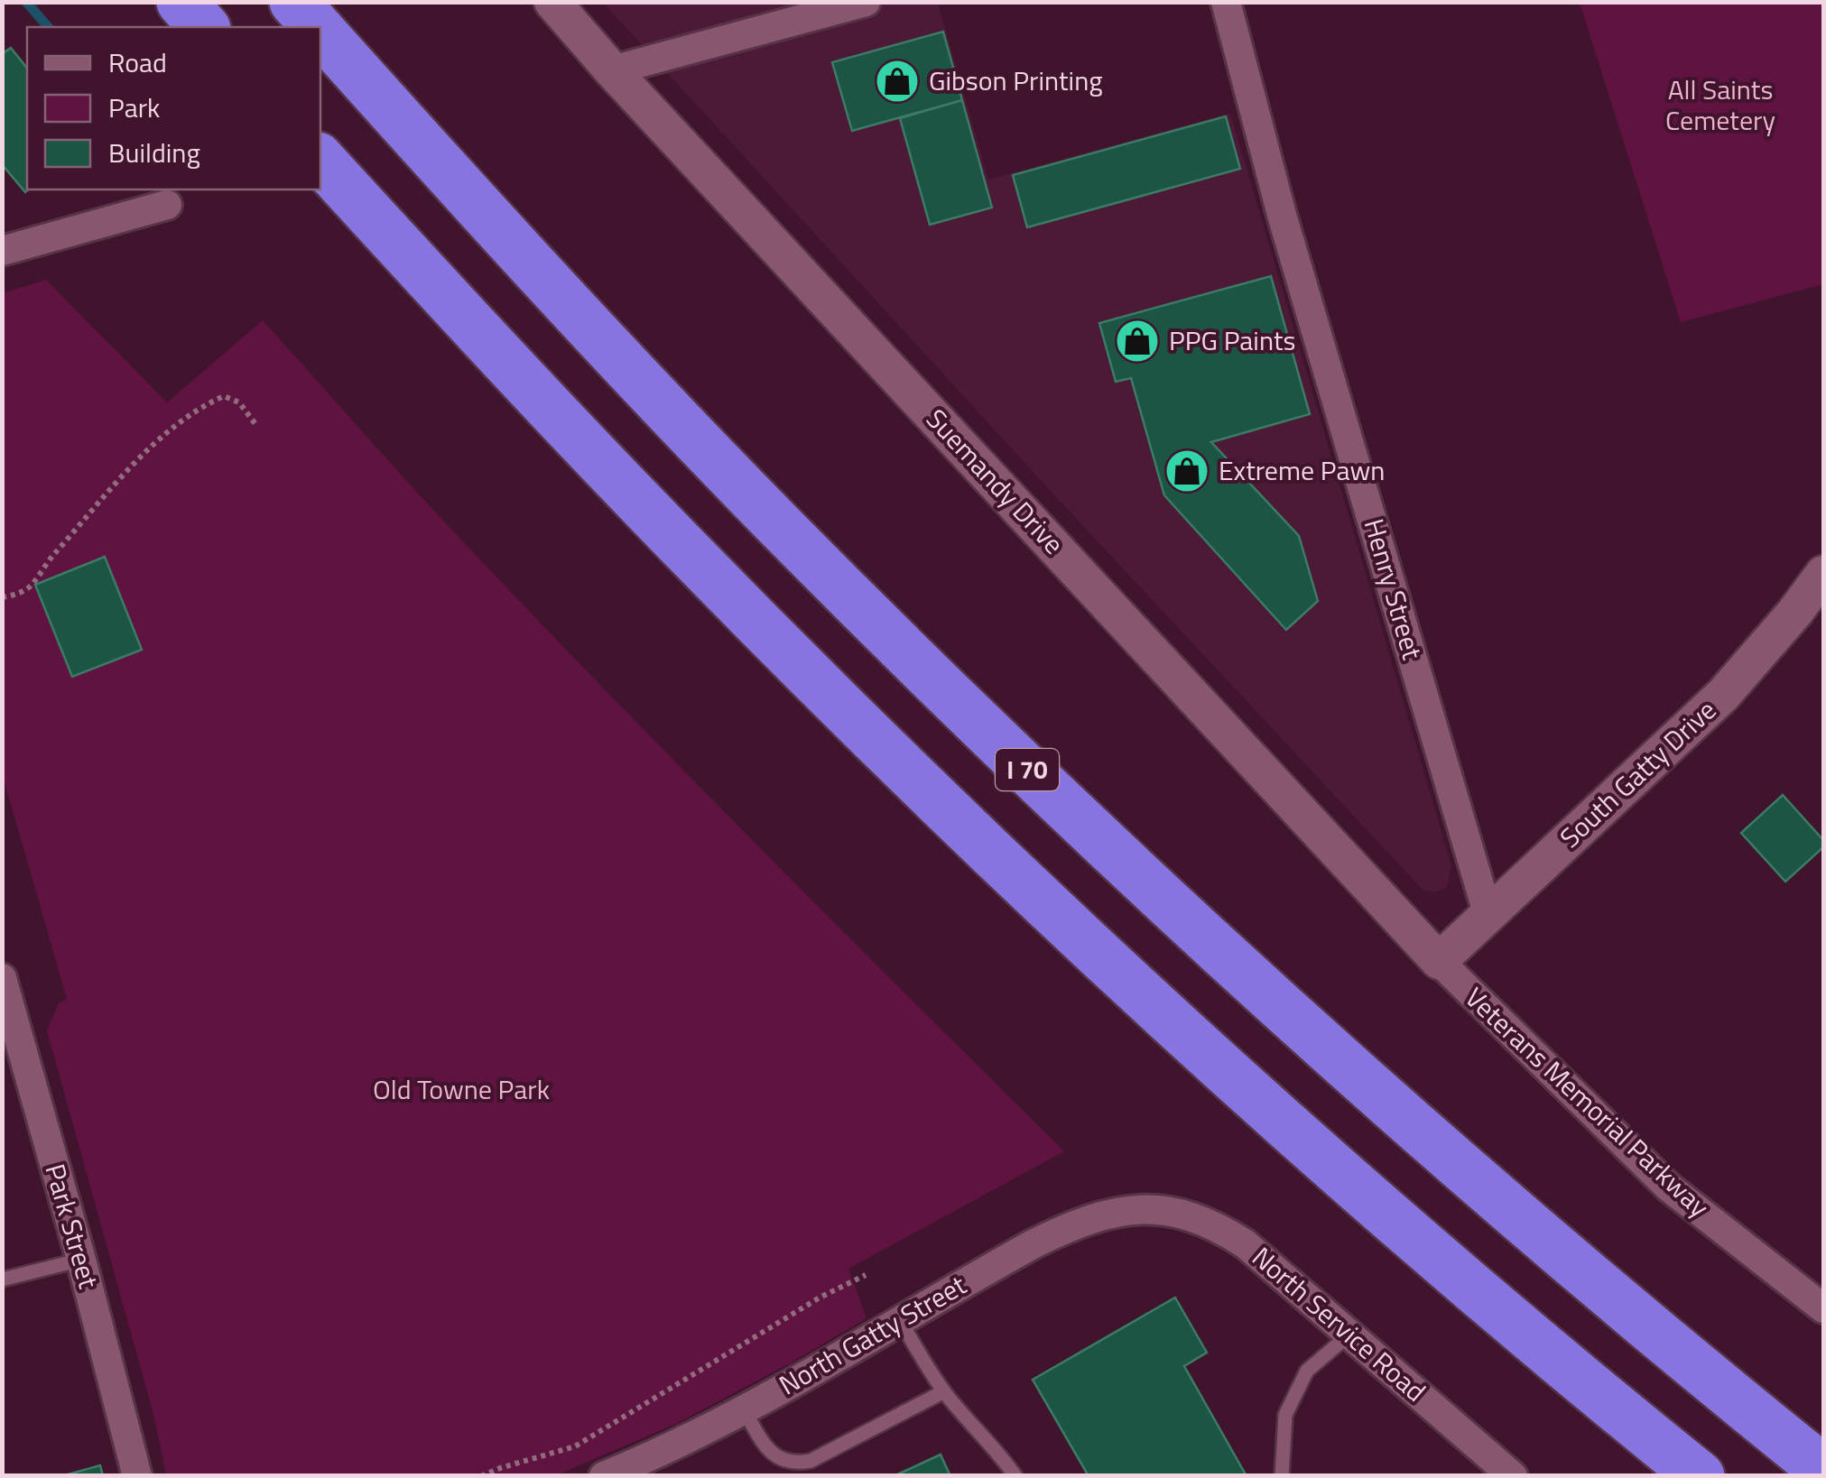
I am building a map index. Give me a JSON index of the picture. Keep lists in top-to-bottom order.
{
  "streets": {
    "highway": ["I 70"],
    "street": [
      "Suemandy Drive",
      "Henry Street",
      "South Gatty Drive",
      "Veterans Memorial Parkway",
      "Park Street",
      "North Service Road",
      "North Gatty Street"
    ]
  },
  "crossings": [
    ["Suemandy Drive", "South Gatty Drive"],
    ["Suemandy Drive", "Veterans Memorial Parkway"],
    ["Henry Street", "South Gatty Drive"],
    ["South Gatty Drive", "Veterans Memorial Parkway"],
    ["North Service Road", "North Gatty Street"]
  ],
  "parks": ["All Saints Cemetery", "Old Towne Park"],
  "places": {
    "shop": ["Gibson Printing", "PPG Paints", "Extreme Pawn"]
  },
  "legend": ["Road", "Park", "Building"]
}
